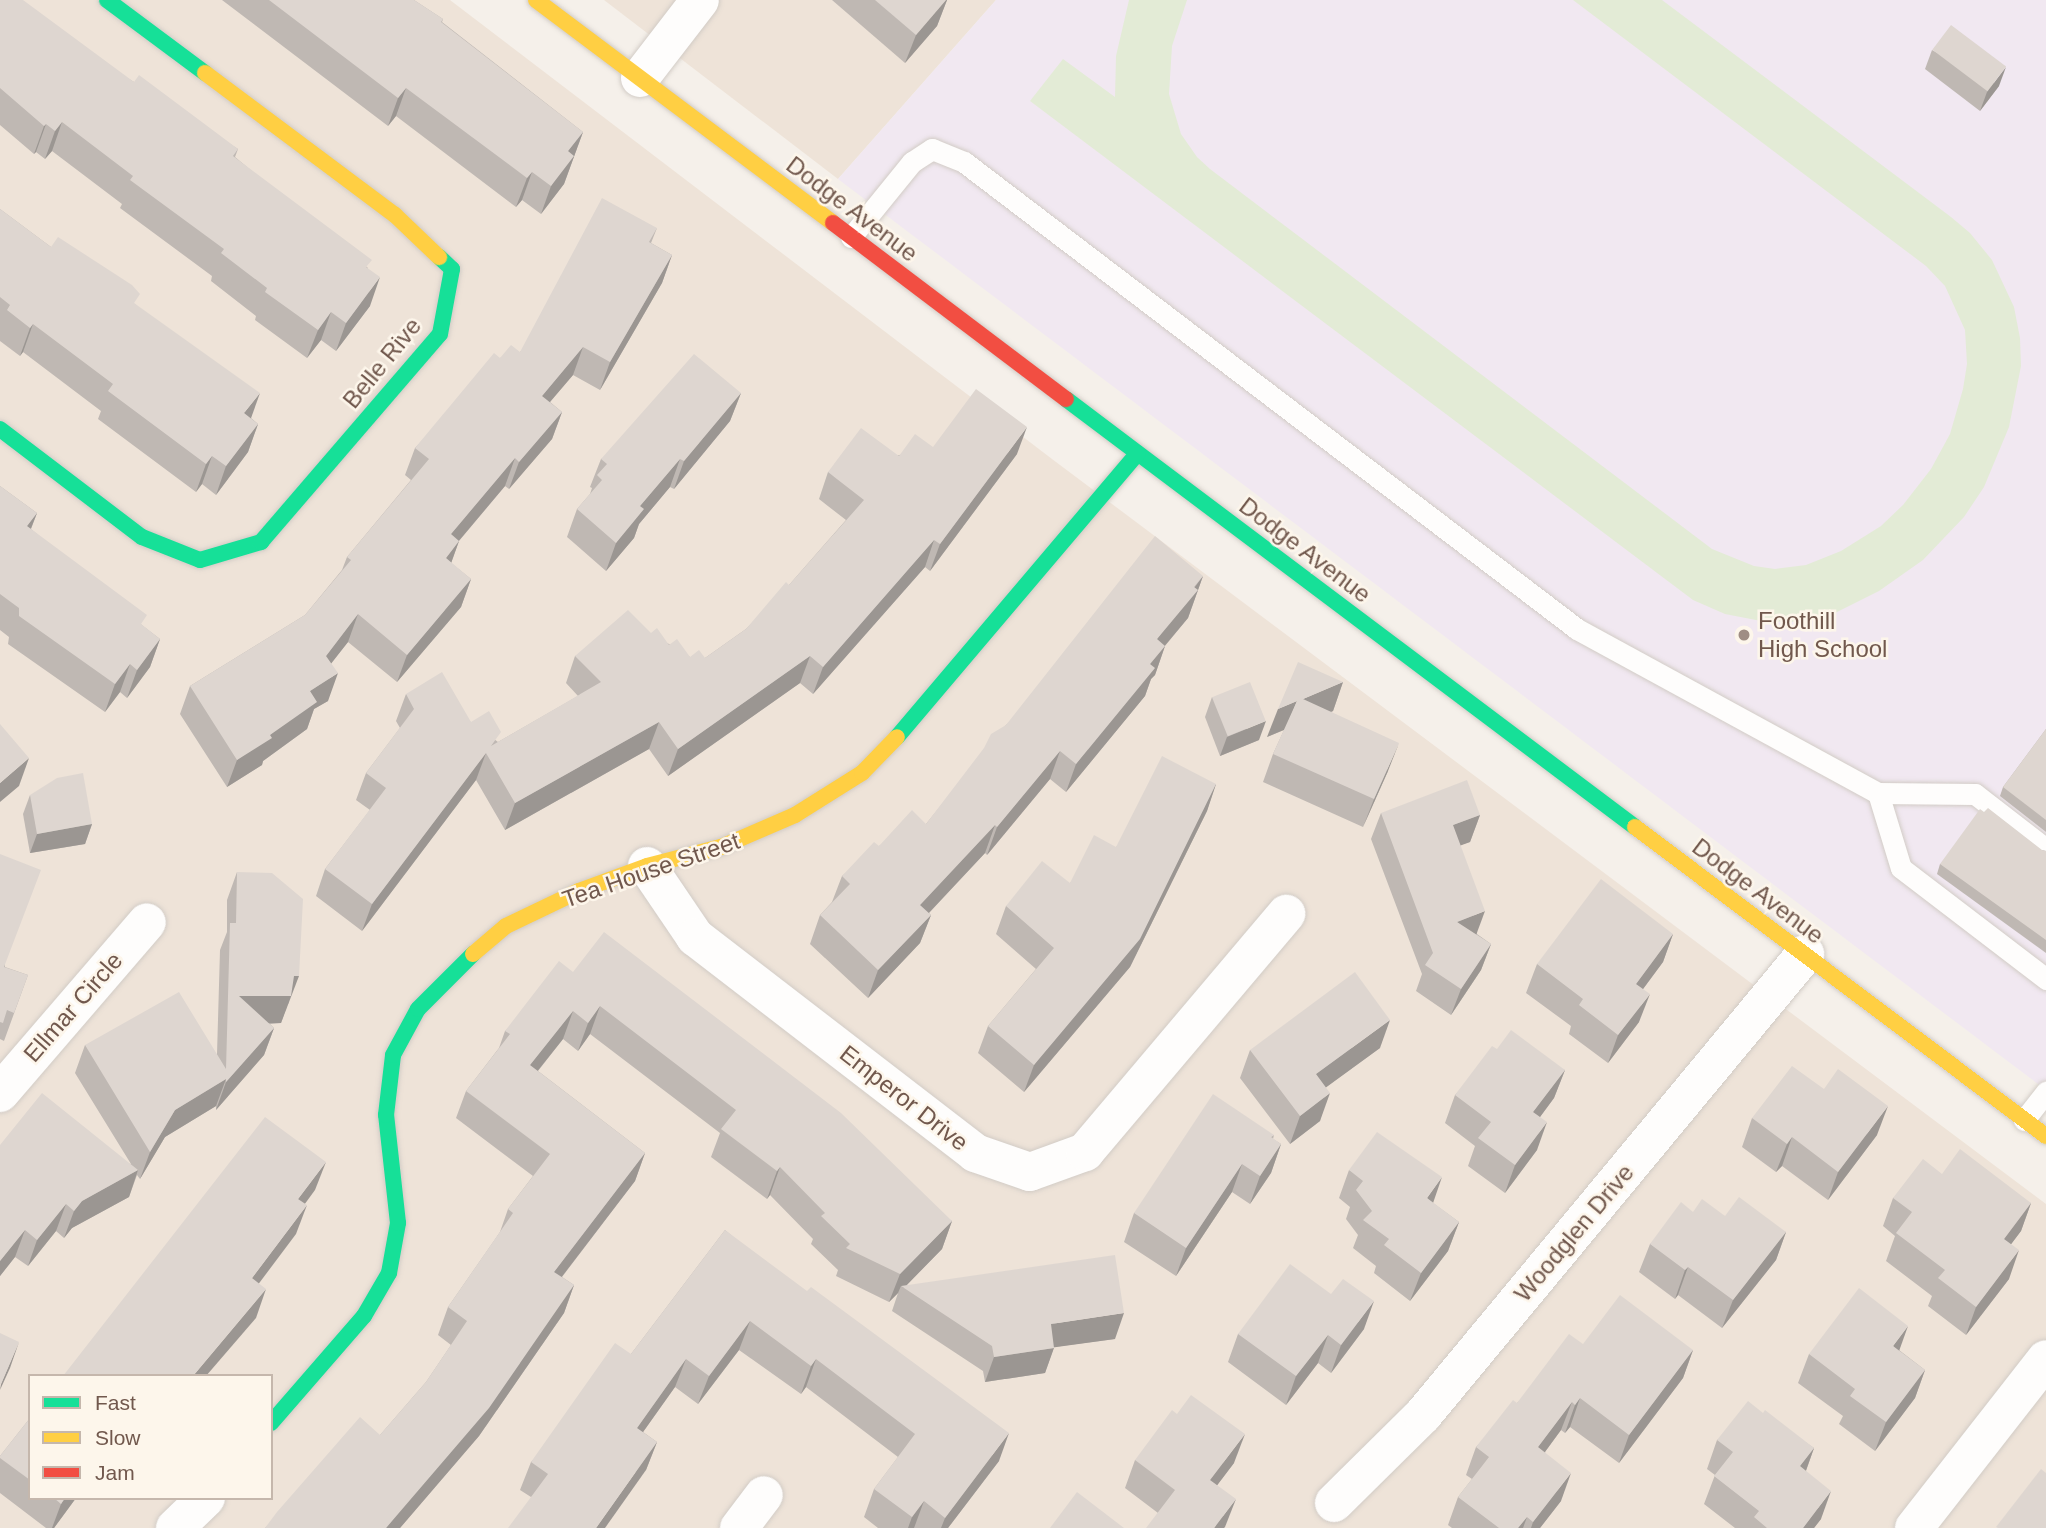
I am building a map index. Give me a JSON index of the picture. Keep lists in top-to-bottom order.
{
  "streets": {
    "street": [
      "Dodge Avenue",
      "Belle Rive",
      "Tea House Street",
      "Ellmar Circle",
      "Emperor Drive",
      "Woodglen Drive"
    ]
  },
  "crossings": [
    ["Dodge Avenue", "Tea House Street"],
    ["Dodge Avenue", "Woodglen Drive"],
    ["Tea House Street", "Emperor Drive"]
  ],
  "places": ["Foothill High School"],
  "legend": ["Fast", "Slow", "Jam"]
}
